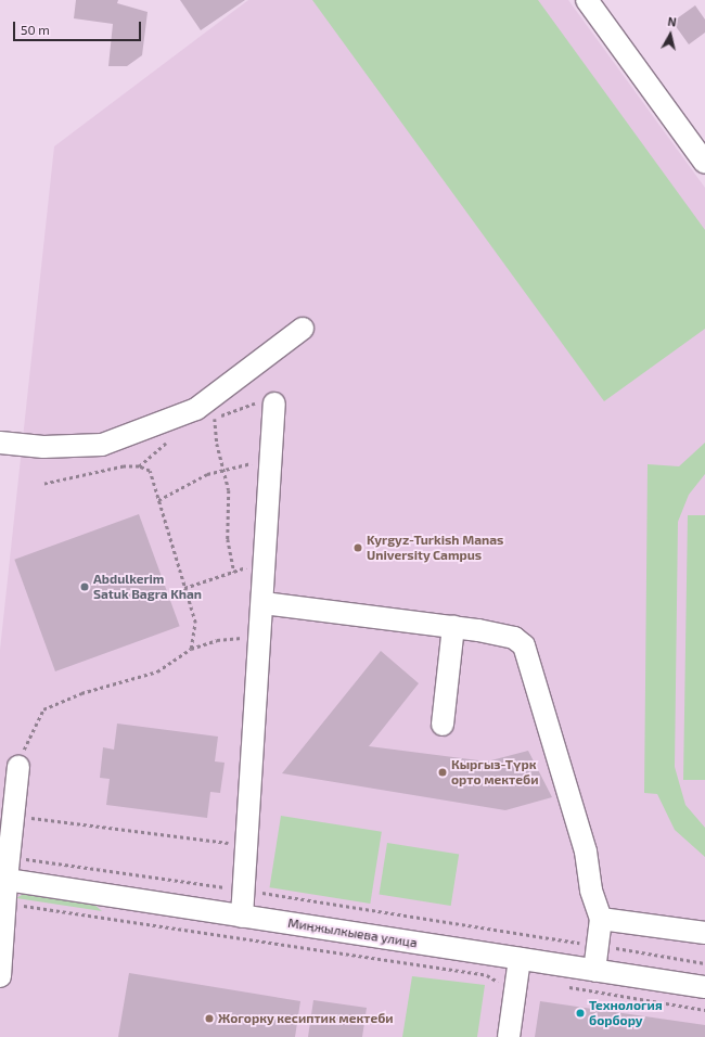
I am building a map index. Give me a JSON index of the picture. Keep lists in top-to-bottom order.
{
  "streets": {
    "street": ["Миңжылкыева улица"]
  },
  "places": [
    "Kyrgyz-Turkish Manas University Campus",
    "Abdulkerim Satuk Bagra Khan",
    "Кыргыз-Түрк орто мектеби",
    "Технология борбору",
    "Жогорку кесиптик мектеби"
  ],
  "scale_bar": "50 m",
  "north": "top"
}
